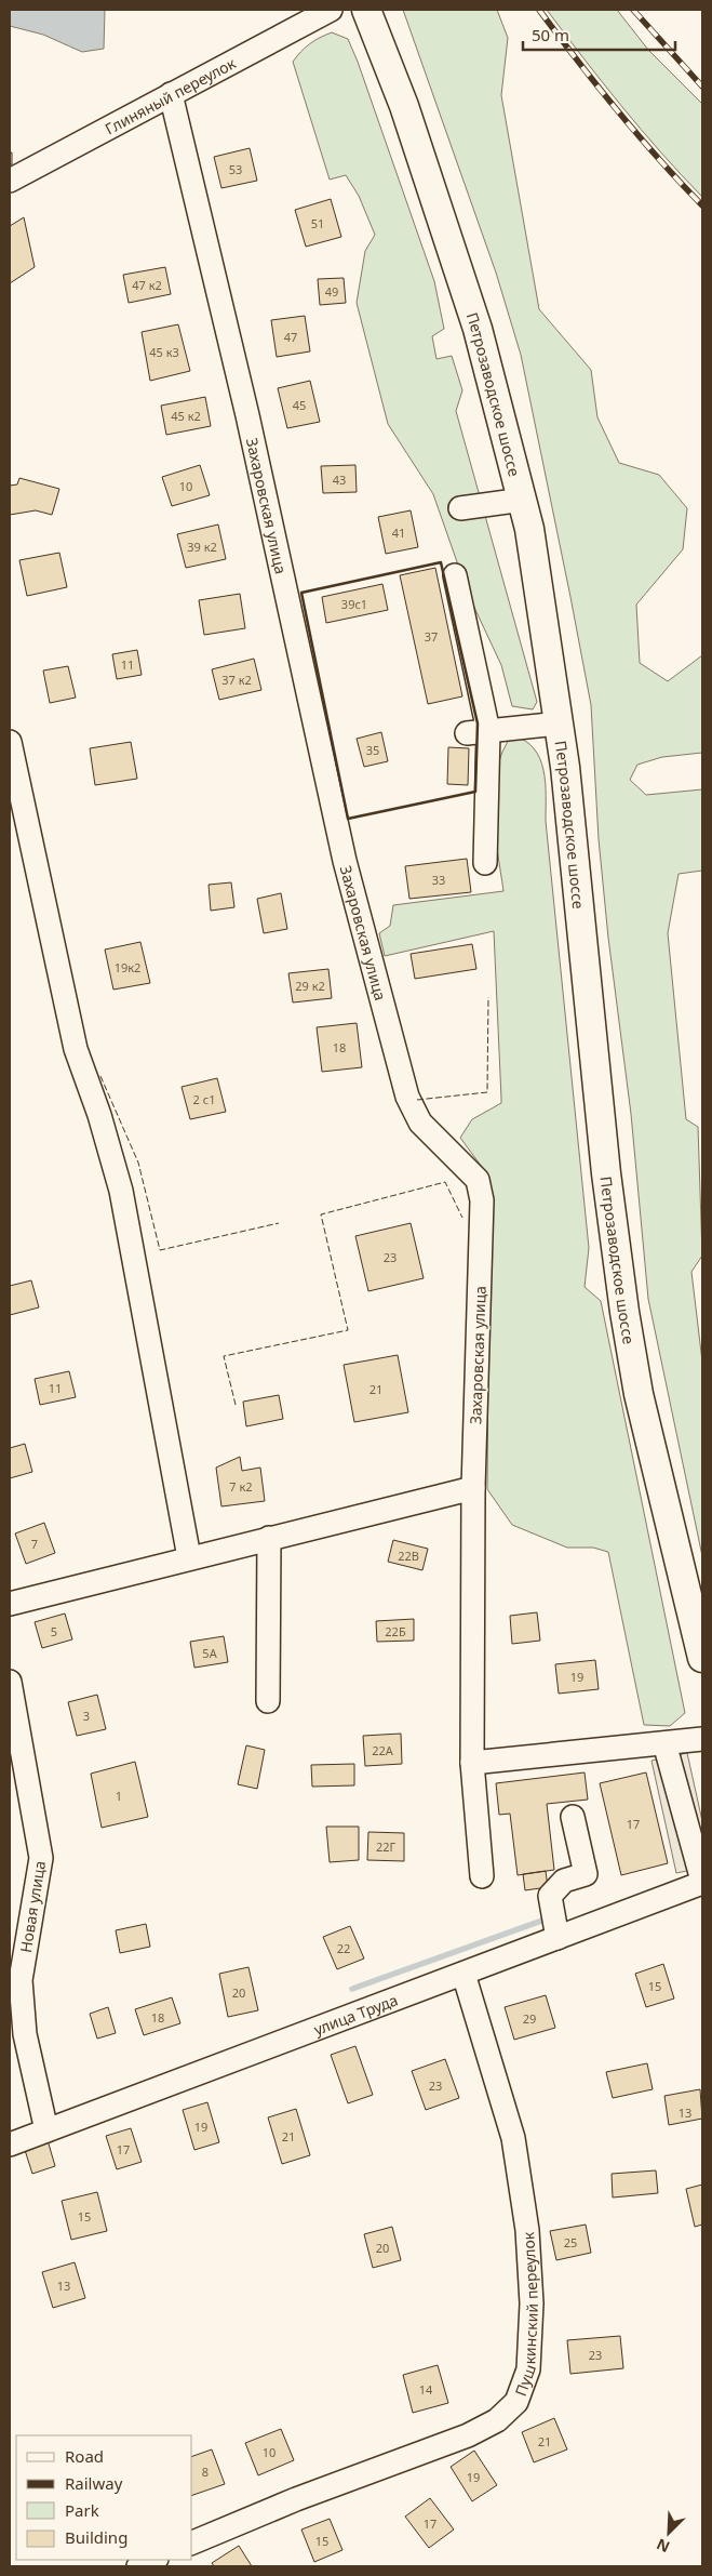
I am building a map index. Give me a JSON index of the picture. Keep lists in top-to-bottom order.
{
  "streets": {
    "main road": ["Петрозаводское шоссе"],
    "street": [
      "Глиняный переулок",
      "Захаровская улица",
      "Новая улица",
      "улица Труда",
      "Пушкинский переулок"
    ]
  },
  "crossings": [
    ["Глиняный переулок", "Захаровская улица"],
    ["Новая улица", "улица Труда"],
    ["улица Труда", "Пушкинский переулок"]
  ],
  "house_numbers": [
    "53",
    "51",
    "47 к2",
    "49",
    "47",
    "45 к3",
    "45",
    "45 к2",
    "43",
    "10",
    "41",
    "39 к2",
    "39с1",
    "37",
    "11",
    "37 к2",
    "35",
    "33",
    "19к2",
    "29 к2",
    "18",
    "2 с1",
    "23",
    "11",
    "21",
    "7 к2",
    "7",
    "22В",
    "5",
    "22Б",
    "5А",
    "19",
    "3",
    "22А",
    "1",
    "17",
    "22Г",
    "22",
    "15",
    "20",
    "18",
    "29",
    "23",
    "13",
    "19",
    "21",
    "17",
    "15",
    "25",
    "20",
    "13",
    "23",
    "14",
    "21",
    "10",
    "8",
    "19",
    "17",
    "15"
  ],
  "legend": [
    "Road",
    "Railway",
    "Park",
    "Building"
  ],
  "scale_bar": "50 m",
  "north": "bottom left"
}
